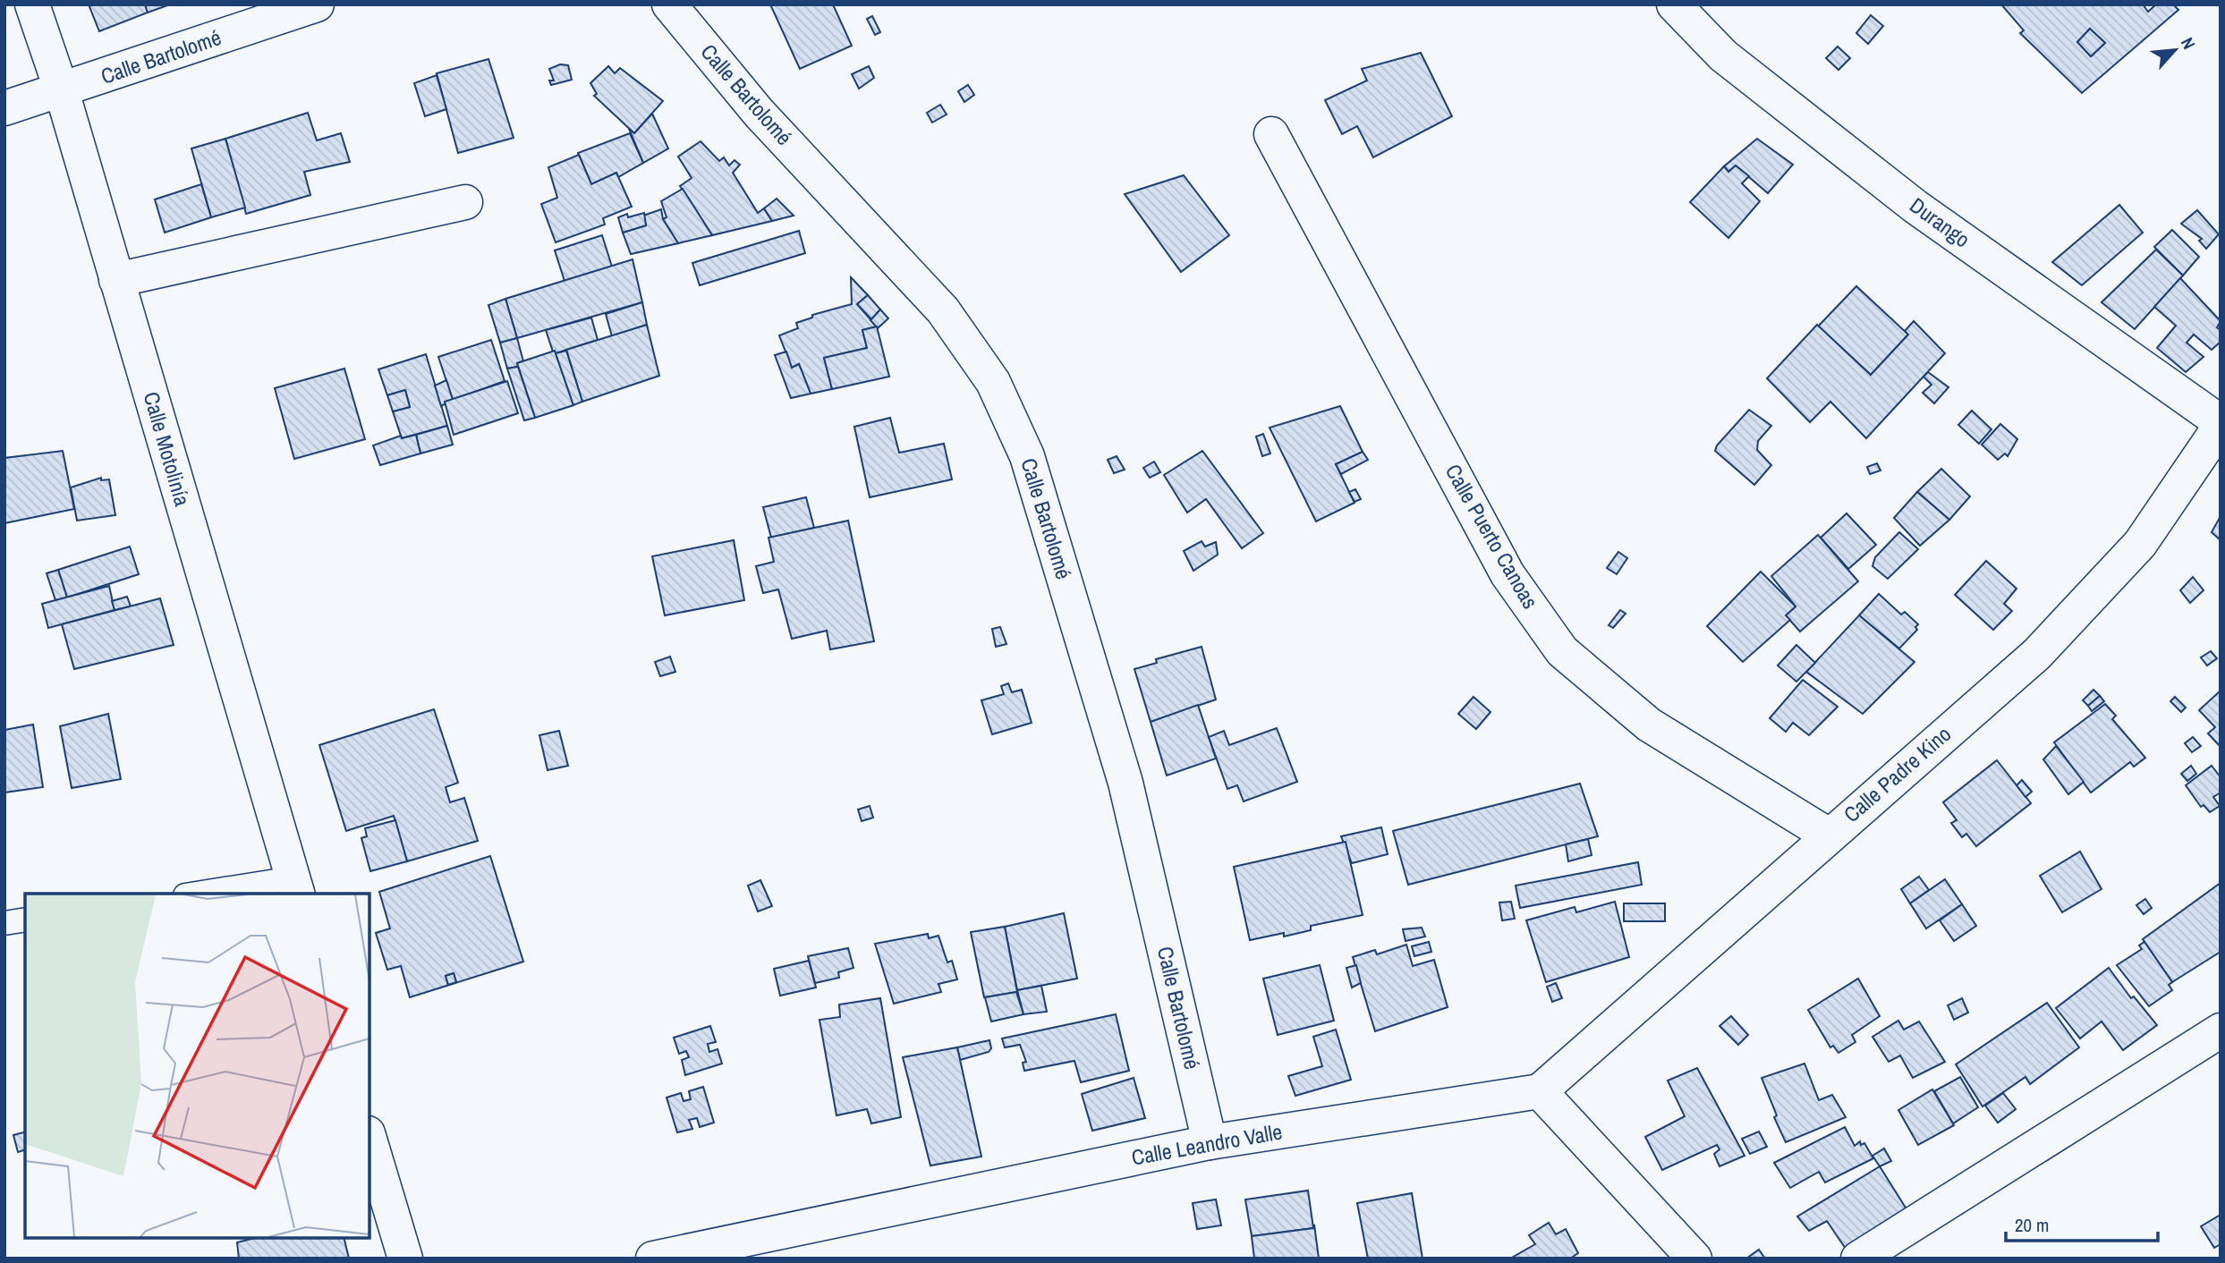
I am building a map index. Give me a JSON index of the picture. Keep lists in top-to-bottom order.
{
  "streets": {
    "street": [
      "Calle Bartolomé",
      "Durango",
      "Calle Motolinía",
      "Calle Puerto Canoas",
      "Calle Padre Kino",
      "Calle Leandro Valle"
    ]
  },
  "crossings": [
    ["Calle Bartolomé", "Calle Motolinía"],
    ["Calle Bartolomé", "Calle Leandro Valle"],
    ["Durango", "Calle Padre Kino"],
    ["Calle Puerto Canoas", "Calle Padre Kino"],
    ["Calle Padre Kino", "Calle Leandro Valle"]
  ],
  "scale_bar": "20 m",
  "north": "top right"
}
